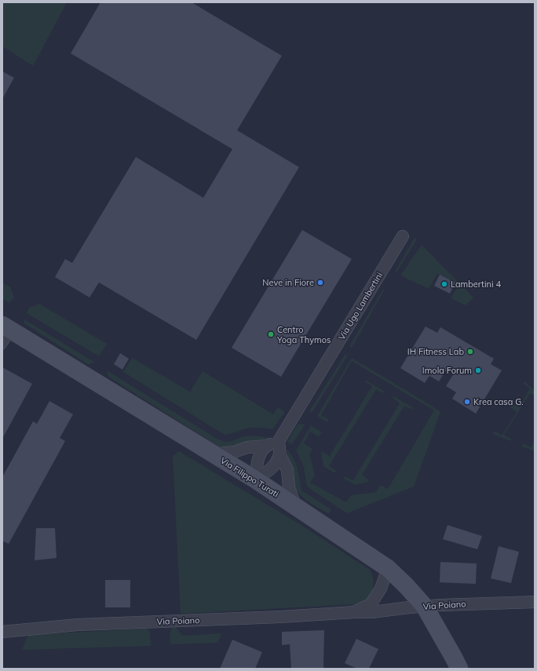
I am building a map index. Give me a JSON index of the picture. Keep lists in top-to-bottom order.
{
  "streets": {
    "main road": ["Via Filippo Turati"],
    "street": ["Via Ugo Lambertini", "Via Poiano"]
  },
  "crossings": [
    ["Via Filippo Turati", "Via Poiano"]
  ],
  "places": [
    "Neve in Fiore",
    "Lambertini 4",
    "Centro Yoga Thymos",
    "IH Fitness Lab",
    "Imola Forum",
    "Krea casa G."
  ]
}
